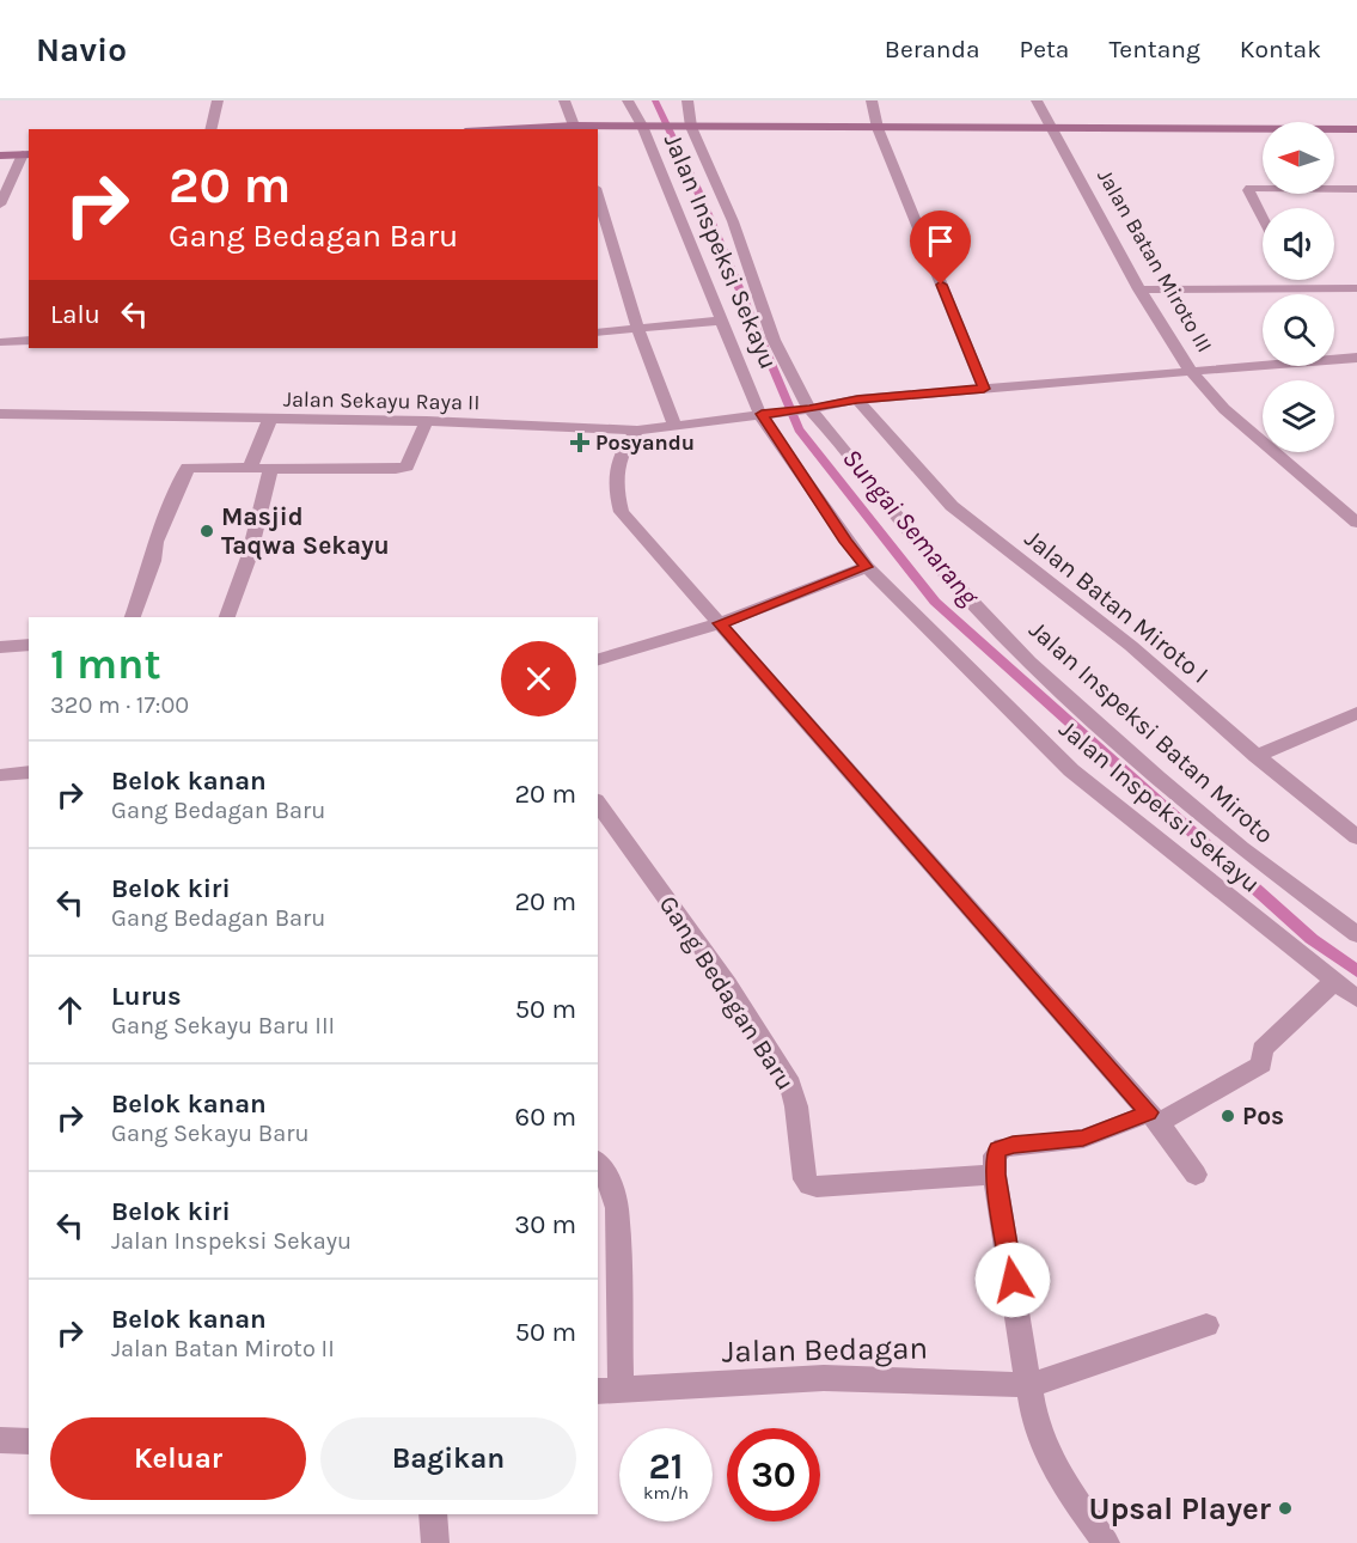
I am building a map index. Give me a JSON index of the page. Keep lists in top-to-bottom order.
{
  "streets": {
    "street": [
      "Jalan Inspeksi Sekayu",
      "Jalan Batan Miroto III",
      "Jalan Sekayu Raya II",
      "Jalan Batan Miroto I",
      "Jalan Inspeksi Batan Miroto",
      "Gang Bedagan Baru",
      "Jalan Bedagan"
    ]
  },
  "crossings": [
    ["Jalan Inspeksi Sekayu", "Jalan Sekayu Raya II"],
    ["Jalan Batan Miroto III", "Jalan Sekayu Raya II"],
    ["Jalan Sekayu Raya II", "Jalan Batan Miroto I"],
    ["Jalan Sekayu Raya II", "Jalan Inspeksi Batan Miroto"]
  ],
  "water": ["Sungai Semarang"],
  "places": {
    "health": ["Posyandu"],
    "other": ["Masjid Taqwa Sekayu", "Pos", "Upsal Player"]
  },
  "north": "left",
  "page": {
    "header": "Navio",
    "nav": [
      "Beranda",
      "Peta",
      "Tentang",
      "Kontak"
    ],
    "turn": ["20 m", "Gang Bedagan Baru"],
    "then": "Lalu",
    "heading": ["1 mnt", "320 m · 17:00"],
    "list": [
      {
        "name": "Belok kanan",
        "note": "Gang Bedagan Baru",
        "value": "20 m"
      },
      {
        "name": "Belok kiri",
        "note": "Gang Bedagan Baru",
        "value": "20 m"
      },
      {
        "name": "Lurus",
        "note": "Gang Sekayu Baru III",
        "value": "50 m"
      },
      {
        "name": "Belok kanan",
        "note": "Gang Sekayu Baru",
        "value": "60 m"
      },
      {
        "name": "Belok kiri",
        "note": "Jalan Inspeksi Sekayu",
        "value": "30 m"
      },
      {
        "name": "Belok kanan",
        "note": "Jalan Batan Miroto II",
        "value": "50 m"
      }
    ],
    "buttons": ["Keluar", "Bagikan"],
    "speed": "21 km/h",
    "limit": "30"
  }
}
